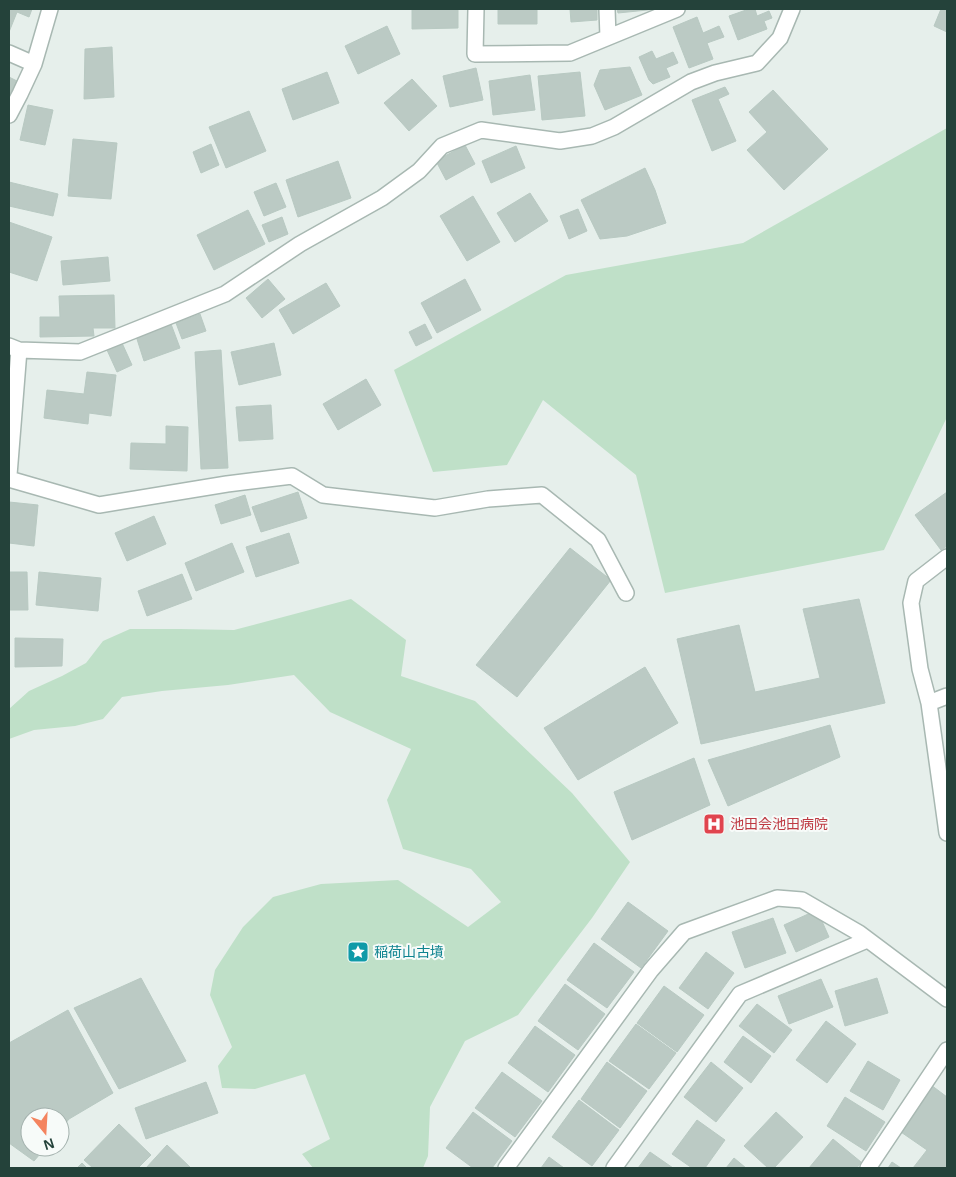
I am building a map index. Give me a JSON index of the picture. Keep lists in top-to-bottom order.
{
  "places": {
    "hospital": ["池田会池田病院"],
    "place": ["稲荷山古墳"]
  },
  "north": "bottom"
}
